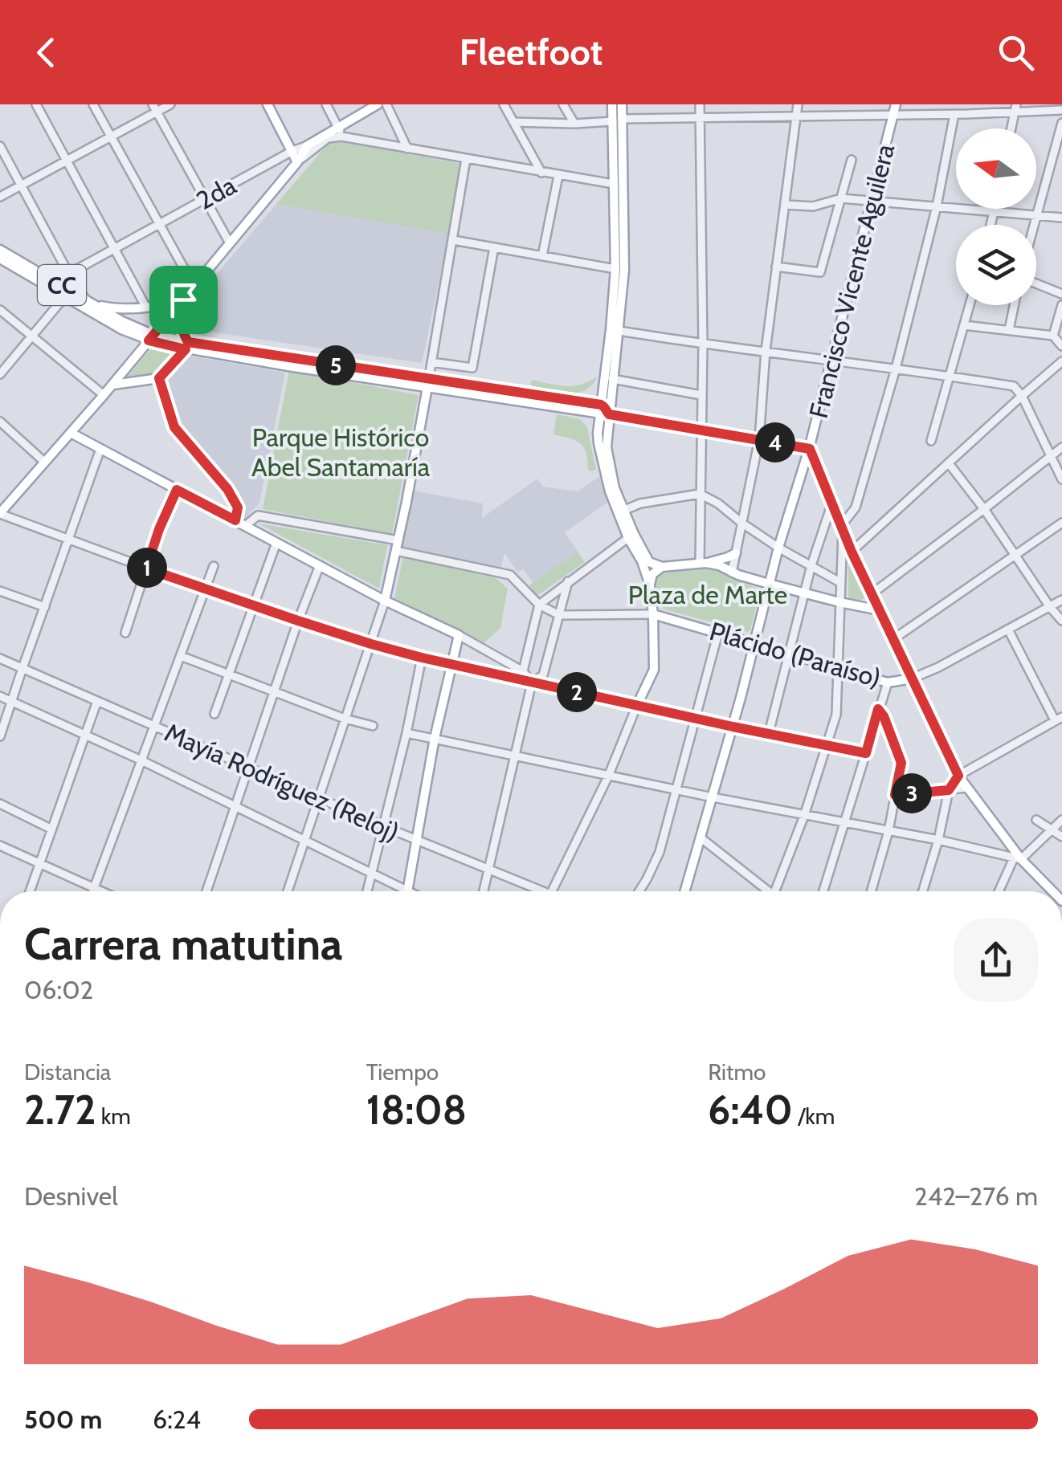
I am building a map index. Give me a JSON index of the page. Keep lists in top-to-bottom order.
{
  "streets": {
    "main road": [
      "2da",
      "Francisco Vicente Aguilera",
      "CC",
      "Plácido (Paraíso)"
    ],
    "street": ["Mayía Rodríguez (Reloj)"]
  },
  "crossings": [
    ["2da", "CC"],
    ["Francisco Vicente Aguilera", "Plácido (Paraíso)"]
  ],
  "parks": ["Parque Histórico Abel Santamaría", "Plaza de Marte"],
  "north": "left",
  "page": {
    "header": "Fleetfoot",
    "pins": [
      "5",
      "4",
      "1",
      "2",
      "3"
    ],
    "heading": ["Carrera matutina", "06:02"],
    "stats": [
      ["Distancia", "2.72 km"],
      ["Tiempo", "18:08"],
      ["Ritmo", "6:40 /km"]
    ],
    "chart": ["Desnivel", "242–276 m"],
    "list": [
      {
        "name": "500 m",
        "note": "6:24"
      }
    ]
  }
}
